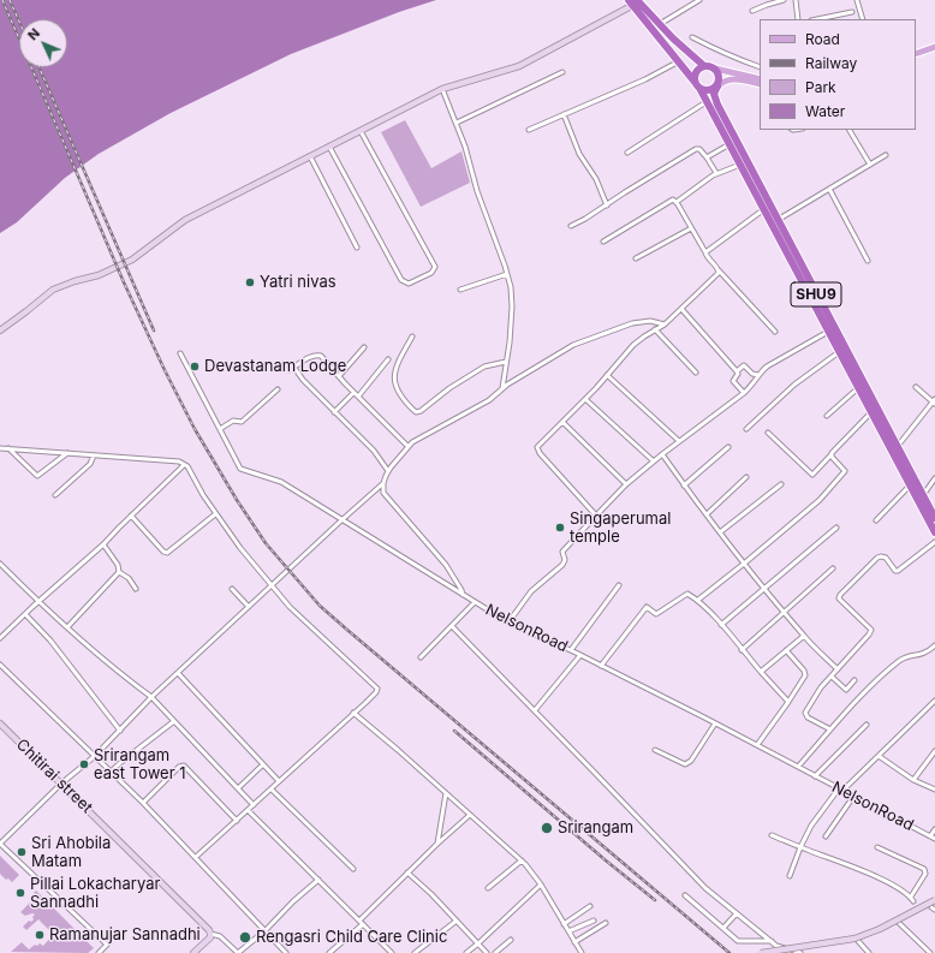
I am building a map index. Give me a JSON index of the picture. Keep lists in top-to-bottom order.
{
  "streets": {
    "highway": ["SHU9"],
    "main road": ["Chitirai street"],
    "street": ["NelsonRoad"]
  },
  "places": [
    "Yatri nivas",
    "Devastanam Lodge",
    "Singaperumal temple",
    "Srirangam east Tower 1",
    "Srirangam",
    "Sri Ahobila Matam",
    "Pillai Lokacharyar Sannadhi",
    "Ramanujar Sannadhi",
    "Rengasri Child Care Clinic"
  ],
  "legend": [
    "Road",
    "Railway",
    "Park",
    "Water"
  ],
  "north": "top left"
}
